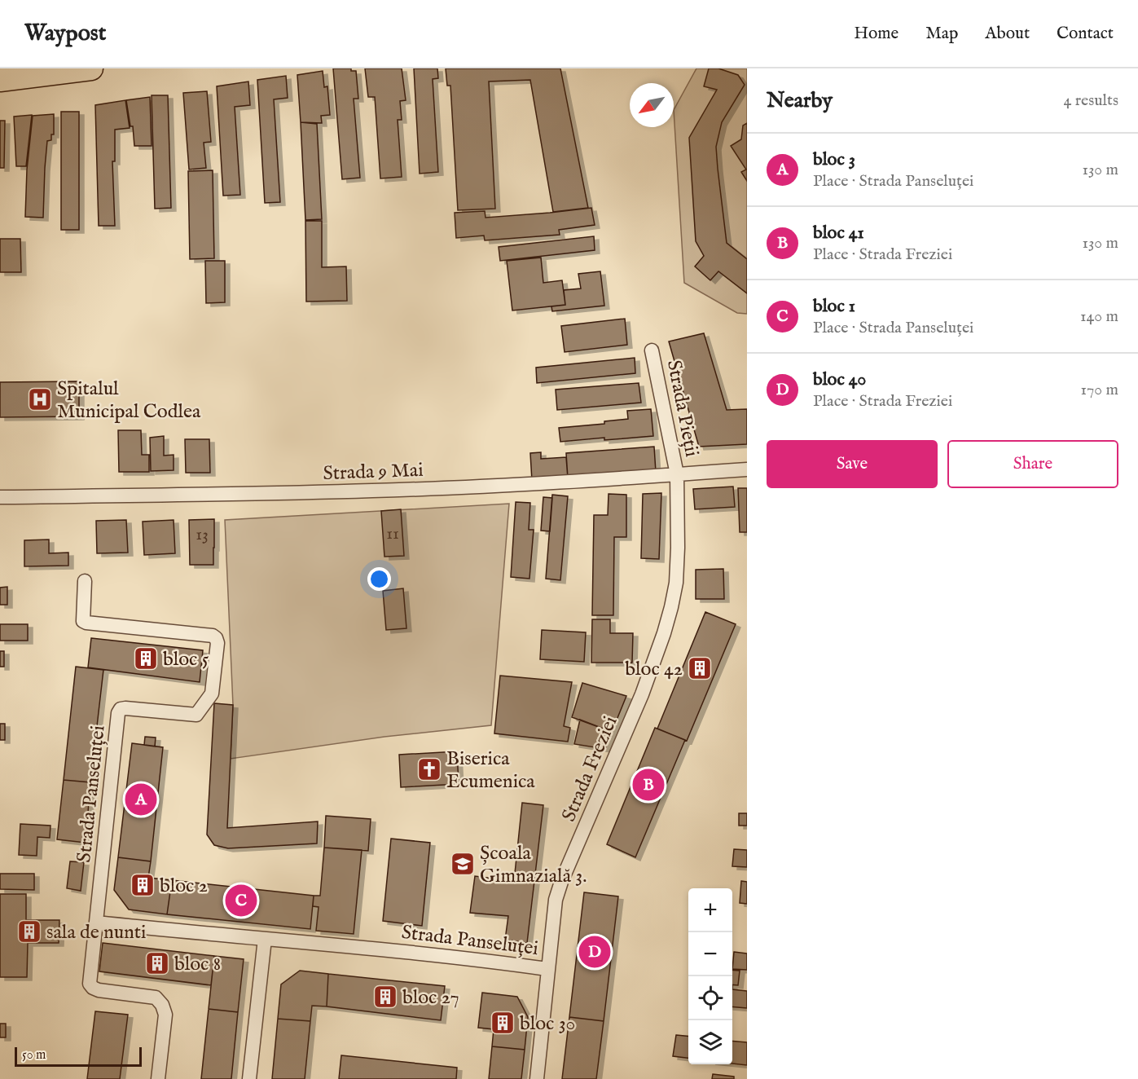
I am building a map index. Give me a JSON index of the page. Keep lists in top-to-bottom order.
{
  "streets": {
    "street": [
      "Strada Pieții",
      "Strada 9 Mai",
      "Strada Freziei",
      "Strada Panseluței"
    ]
  },
  "crossings": [
    ["Strada Pieții", "Strada 9 Mai"],
    ["Strada Pieții", "Strada Freziei"],
    ["Strada 9 Mai", "Strada Freziei"],
    ["Strada Freziei", "Strada Panseluței"]
  ],
  "places": {
    "hospital": ["Spitalul Municipal Codlea"],
    "building": [
      "bloc 5",
      "bloc 42",
      "bloc 2",
      "sala de nunti",
      "bloc 8",
      "bloc 27",
      "bloc 30"
    ],
    "church": ["Biserica Ecumenica"],
    "school or university": ["Școala Gimnazială 3."]
  },
  "house_numbers": ["11", "13"],
  "scale_bar": "50 m",
  "north": "bottom left",
  "page": {
    "header": "Waypost",
    "nav": [
      "Home",
      "Map",
      "About",
      "Contact"
    ],
    "heading": ["Nearby", "4 results"],
    "list": [
      {
        "mark": "A",
        "name": "bloc 3",
        "note": "Place · Strada Panseluței",
        "value": "130 m"
      },
      {
        "mark": "B",
        "name": "bloc 41",
        "note": "Place · Strada Freziei",
        "value": "130 m"
      },
      {
        "mark": "C",
        "name": "bloc 1",
        "note": "Place · Strada Panseluței",
        "value": "140 m"
      },
      {
        "mark": "D",
        "name": "bloc 40",
        "note": "Place · Strada Freziei",
        "value": "170 m"
      }
    ],
    "buttons": ["Save", "Share"],
    "pins": [
      "B",
      "A",
      "C",
      "D"
    ],
    "map_buttons": ["+", "−"],
    "scale": "50 m"
  }
}
